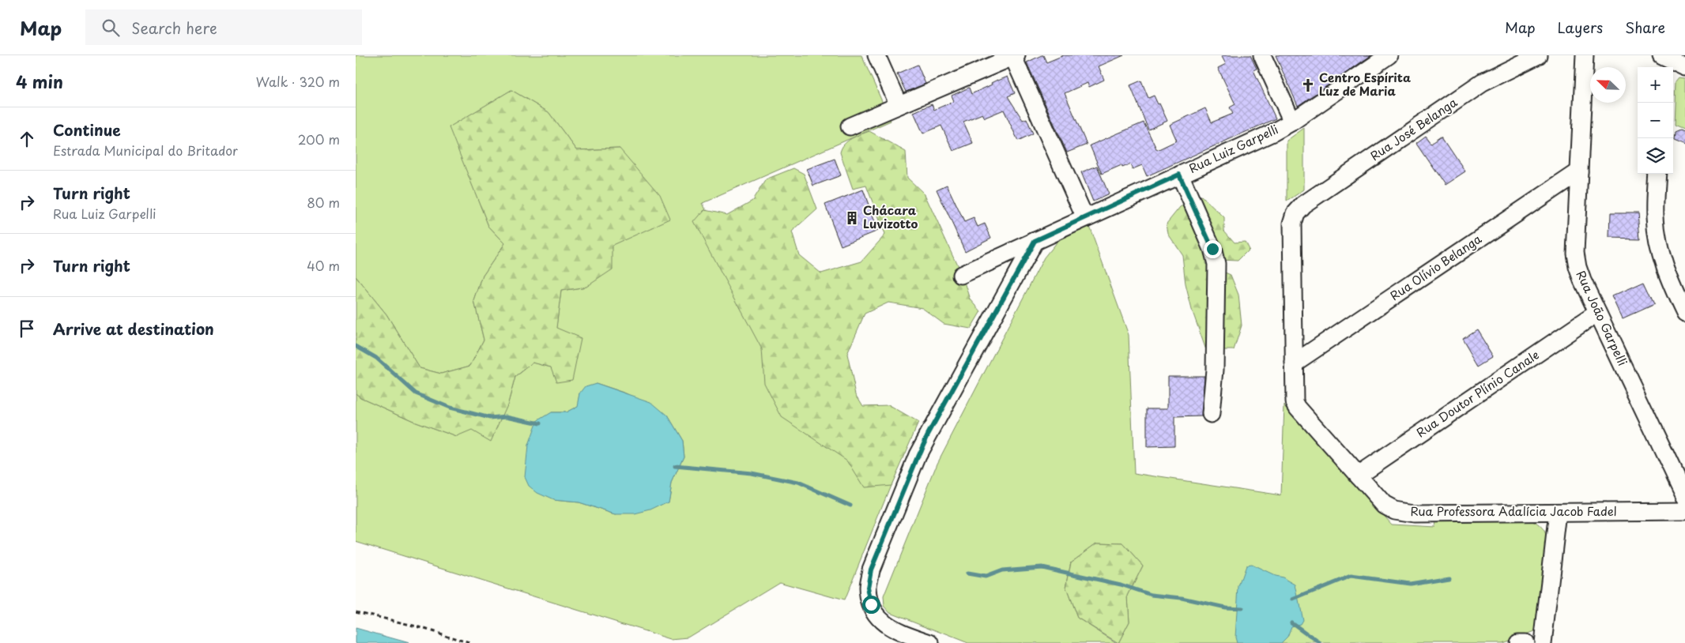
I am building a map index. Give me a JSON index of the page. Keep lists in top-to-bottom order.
{
  "streets": {
    "street": [
      "Rua José Belanga",
      "Rua Luiz Garpelli",
      "Rua Olívio Belanga",
      "Rua João Garpelli",
      "Rua Doutor Plínio Canale",
      "Rua Professora Adalícia Jacob Fadel"
    ]
  },
  "crossings": [
    ["Rua José Belanga", "Rua Professora Adalícia Jacob Fadel"],
    ["Rua Olívio Belanga", "Rua João Garpelli"],
    ["Rua Olívio Belanga", "Rua Professora Adalícia Jacob Fadel"],
    ["Rua João Garpelli", "Rua Doutor Plínio Canale"],
    ["Rua Doutor Plínio Canale", "Rua Professora Adalícia Jacob Fadel"]
  ],
  "places": {
    "church": ["Centro Espírita Luz de Maria"],
    "building": ["Chácara Luvizotto"]
  },
  "north": "top left",
  "page": {
    "header": "Map",
    "search": "Search here",
    "nav": ["Map", "Layers", "Share"],
    "heading": ["4 min", "Walk · 320 m"],
    "map_buttons": ["+", "−"],
    "list": [
      ["Continue", "Estrada Municipal do Britador", "200 m"],
      ["Turn right", "Rua Luiz Garpelli", "80 m"],
      ["Turn right", "40 m"],
      "Arrive at destination"
    ]
  }
}
